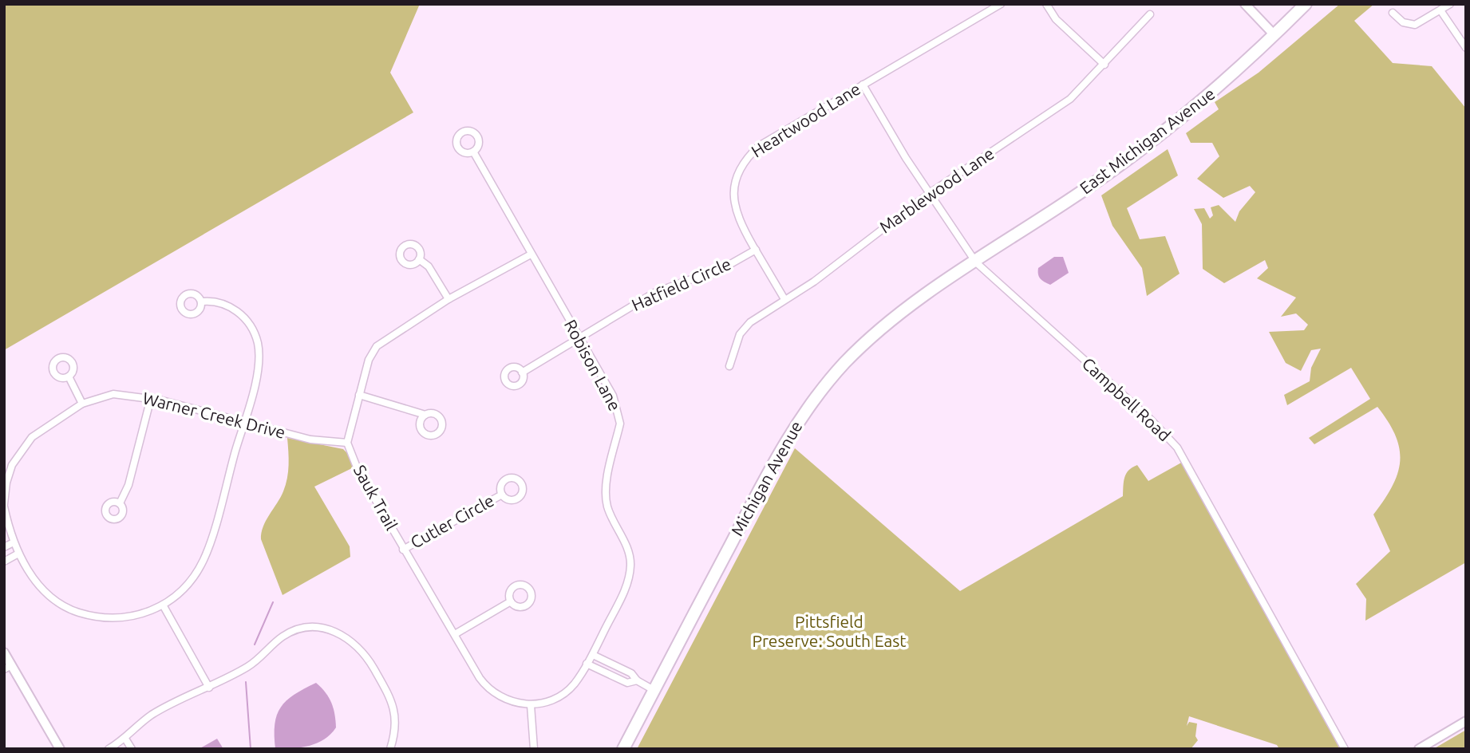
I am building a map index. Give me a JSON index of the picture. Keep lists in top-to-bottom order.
{
  "streets": {
    "highway": ["East Michigan Avenue", "Michigan Avenue"],
    "street": [
      "Heartwood Lane",
      "Marblewood Lane",
      "Hatfield Circle",
      "Robison Lane",
      "Campbell Road",
      "Warner Creek Drive",
      "Sauk Trail",
      "Cutler Circle"
    ]
  },
  "crossings": [
    ["Heartwood Lane", "Marblewood Lane"],
    ["Heartwood Lane", "Hatfield Circle"],
    ["Heartwood Lane", "Campbell Road"],
    ["East Michigan Avenue", "Campbell Road"],
    ["East Michigan Avenue", "Michigan Avenue"],
    ["Marblewood Lane", "Campbell Road"],
    ["Hatfield Circle", "Robison Lane"],
    ["Campbell Road", "Michigan Avenue"],
    ["Warner Creek Drive", "Sauk Trail"],
    ["Sauk Trail", "Cutler Circle"]
  ],
  "parks": ["Pittsfield Preserve: South East"]
}
